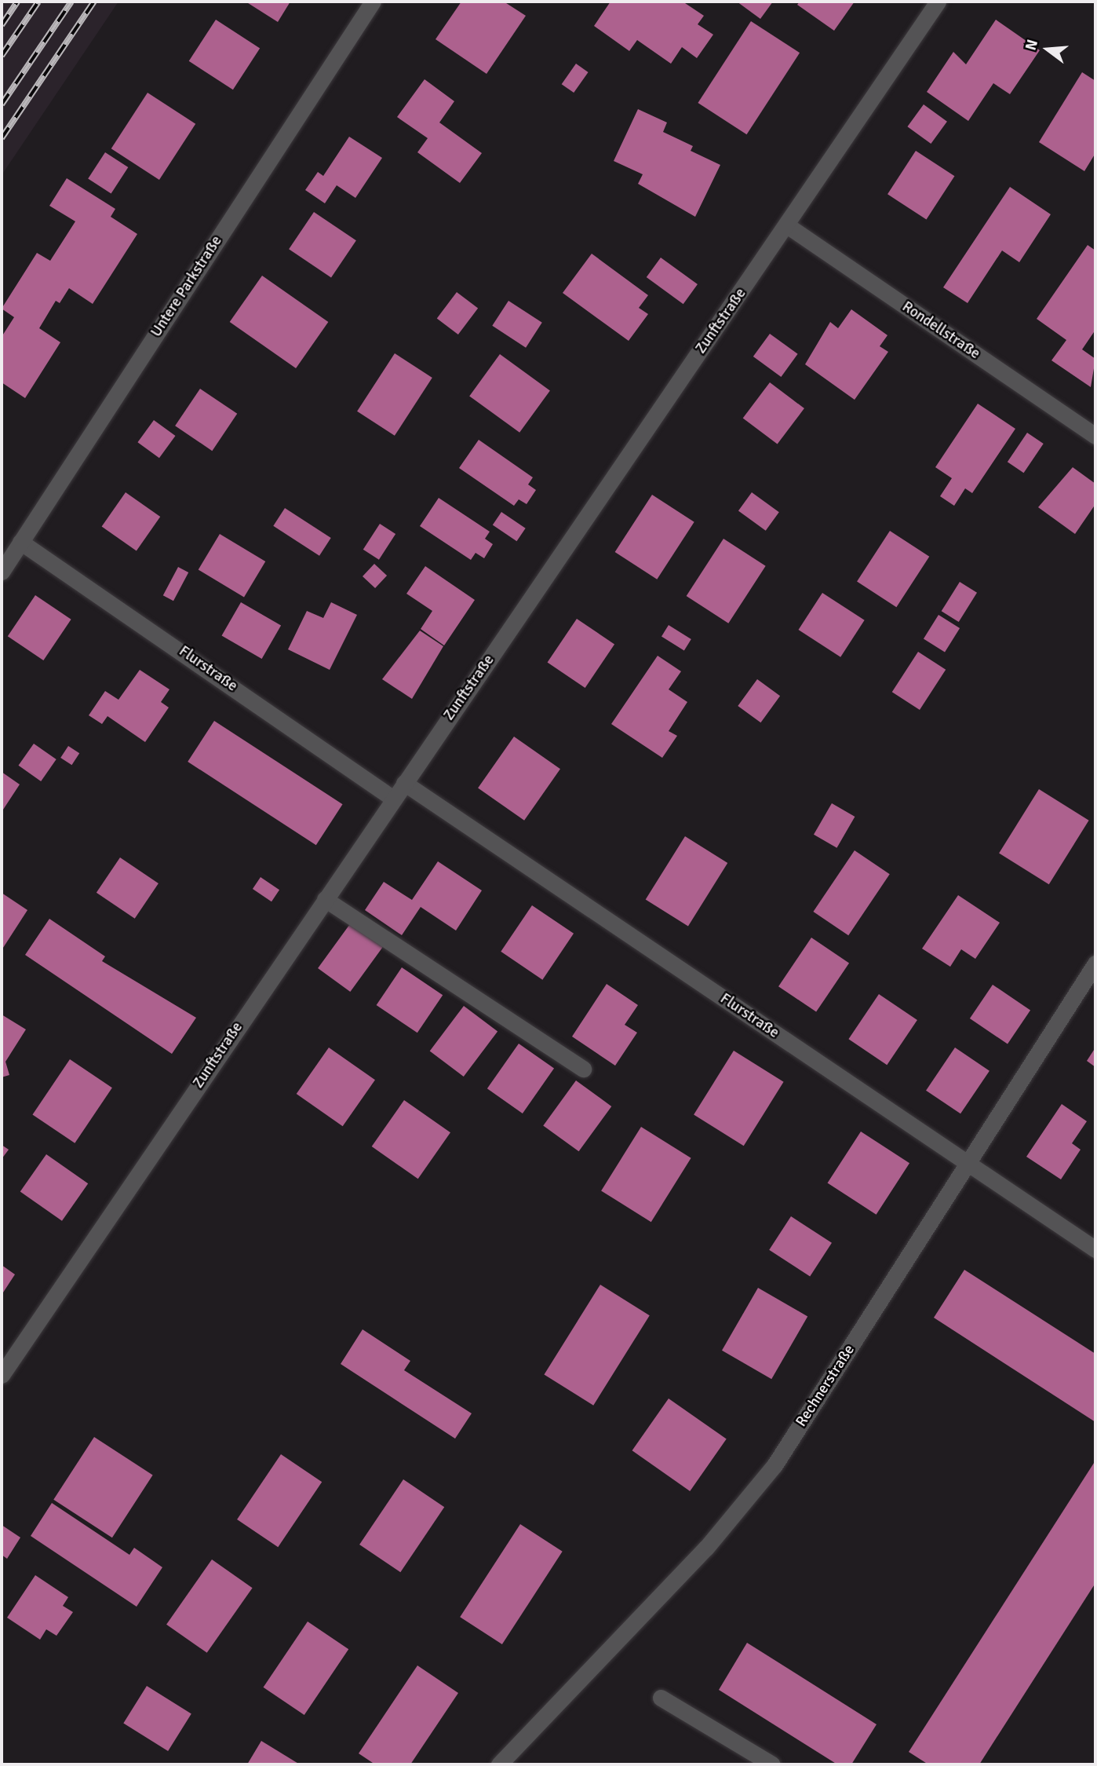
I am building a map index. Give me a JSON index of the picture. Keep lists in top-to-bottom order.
{
  "streets": {
    "street": [
      "Untere Parkstraße",
      "Zunftstraße",
      "Rondellstraße",
      "Flurstraße",
      "Rechnerstraße"
    ]
  },
  "crossings": [
    ["Untere Parkstraße", "Flurstraße"],
    ["Zunftstraße", "Rondellstraße"],
    ["Zunftstraße", "Flurstraße"],
    ["Flurstraße", "Rechnerstraße"]
  ],
  "north": "left"
}
